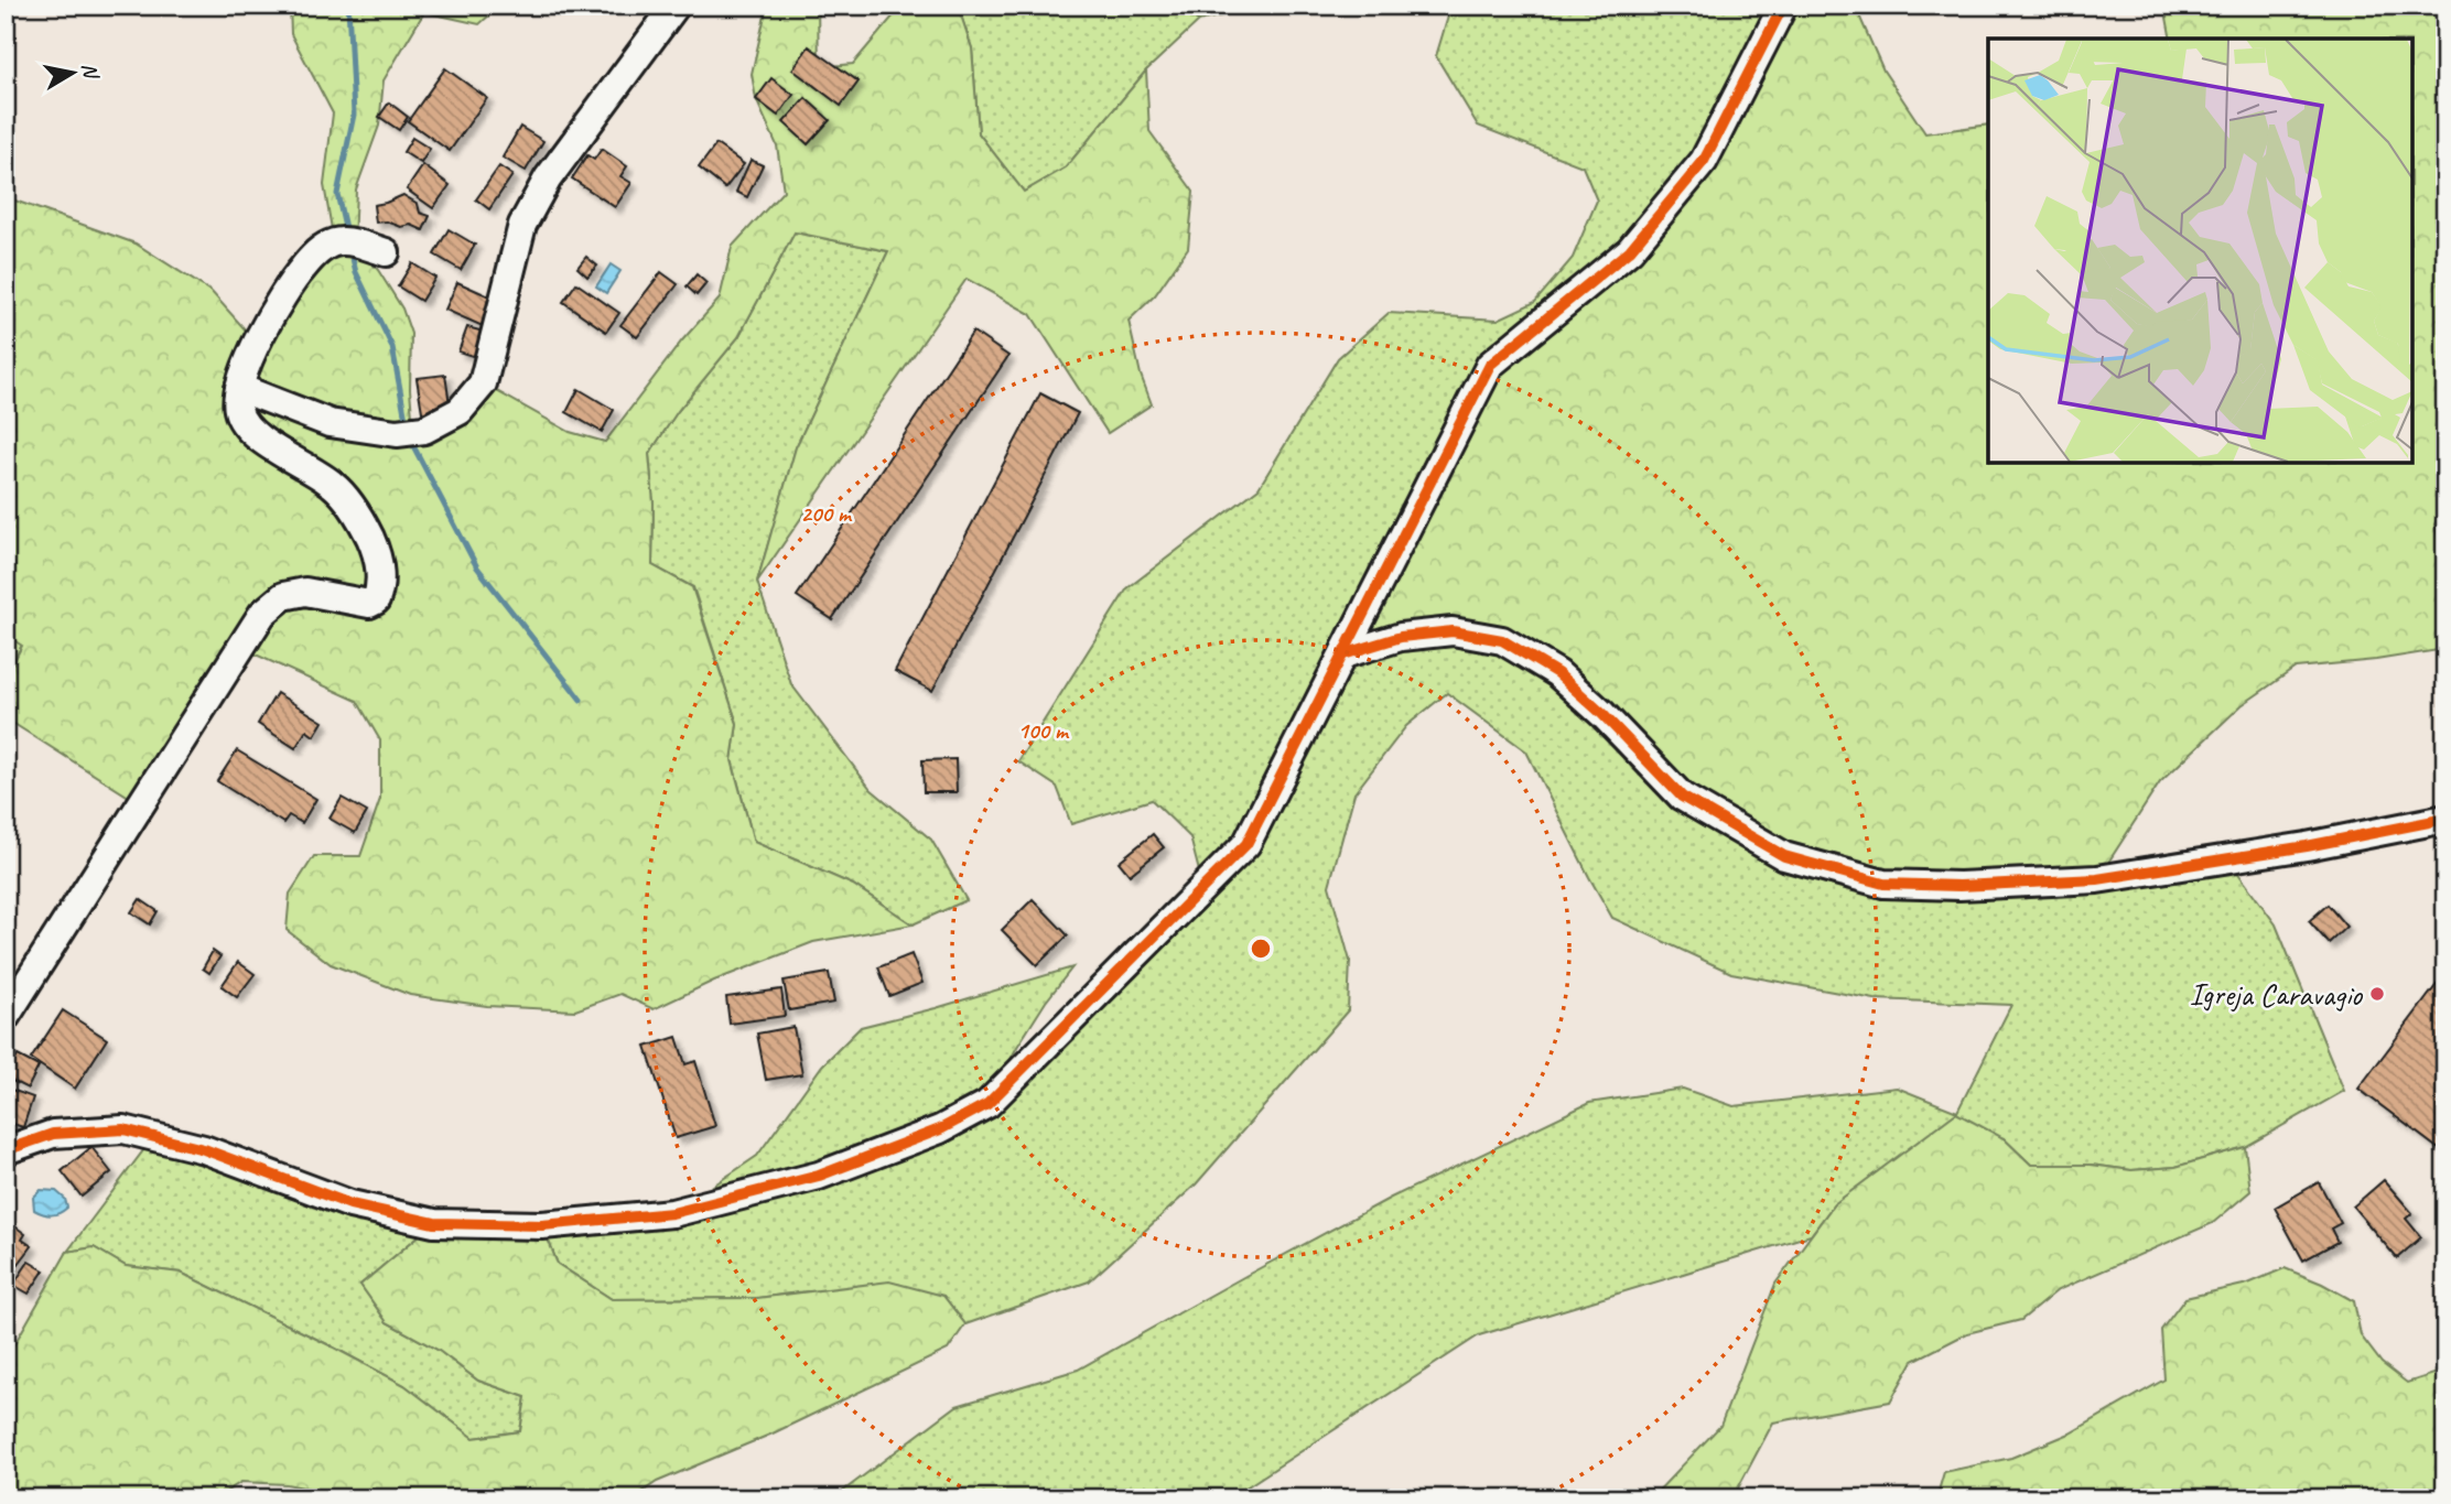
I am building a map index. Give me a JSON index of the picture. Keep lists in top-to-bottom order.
{
  "places": ["Igreja Caravagio"],
  "north": "right",
  "rings": ["200 m", "100 m"]
}
